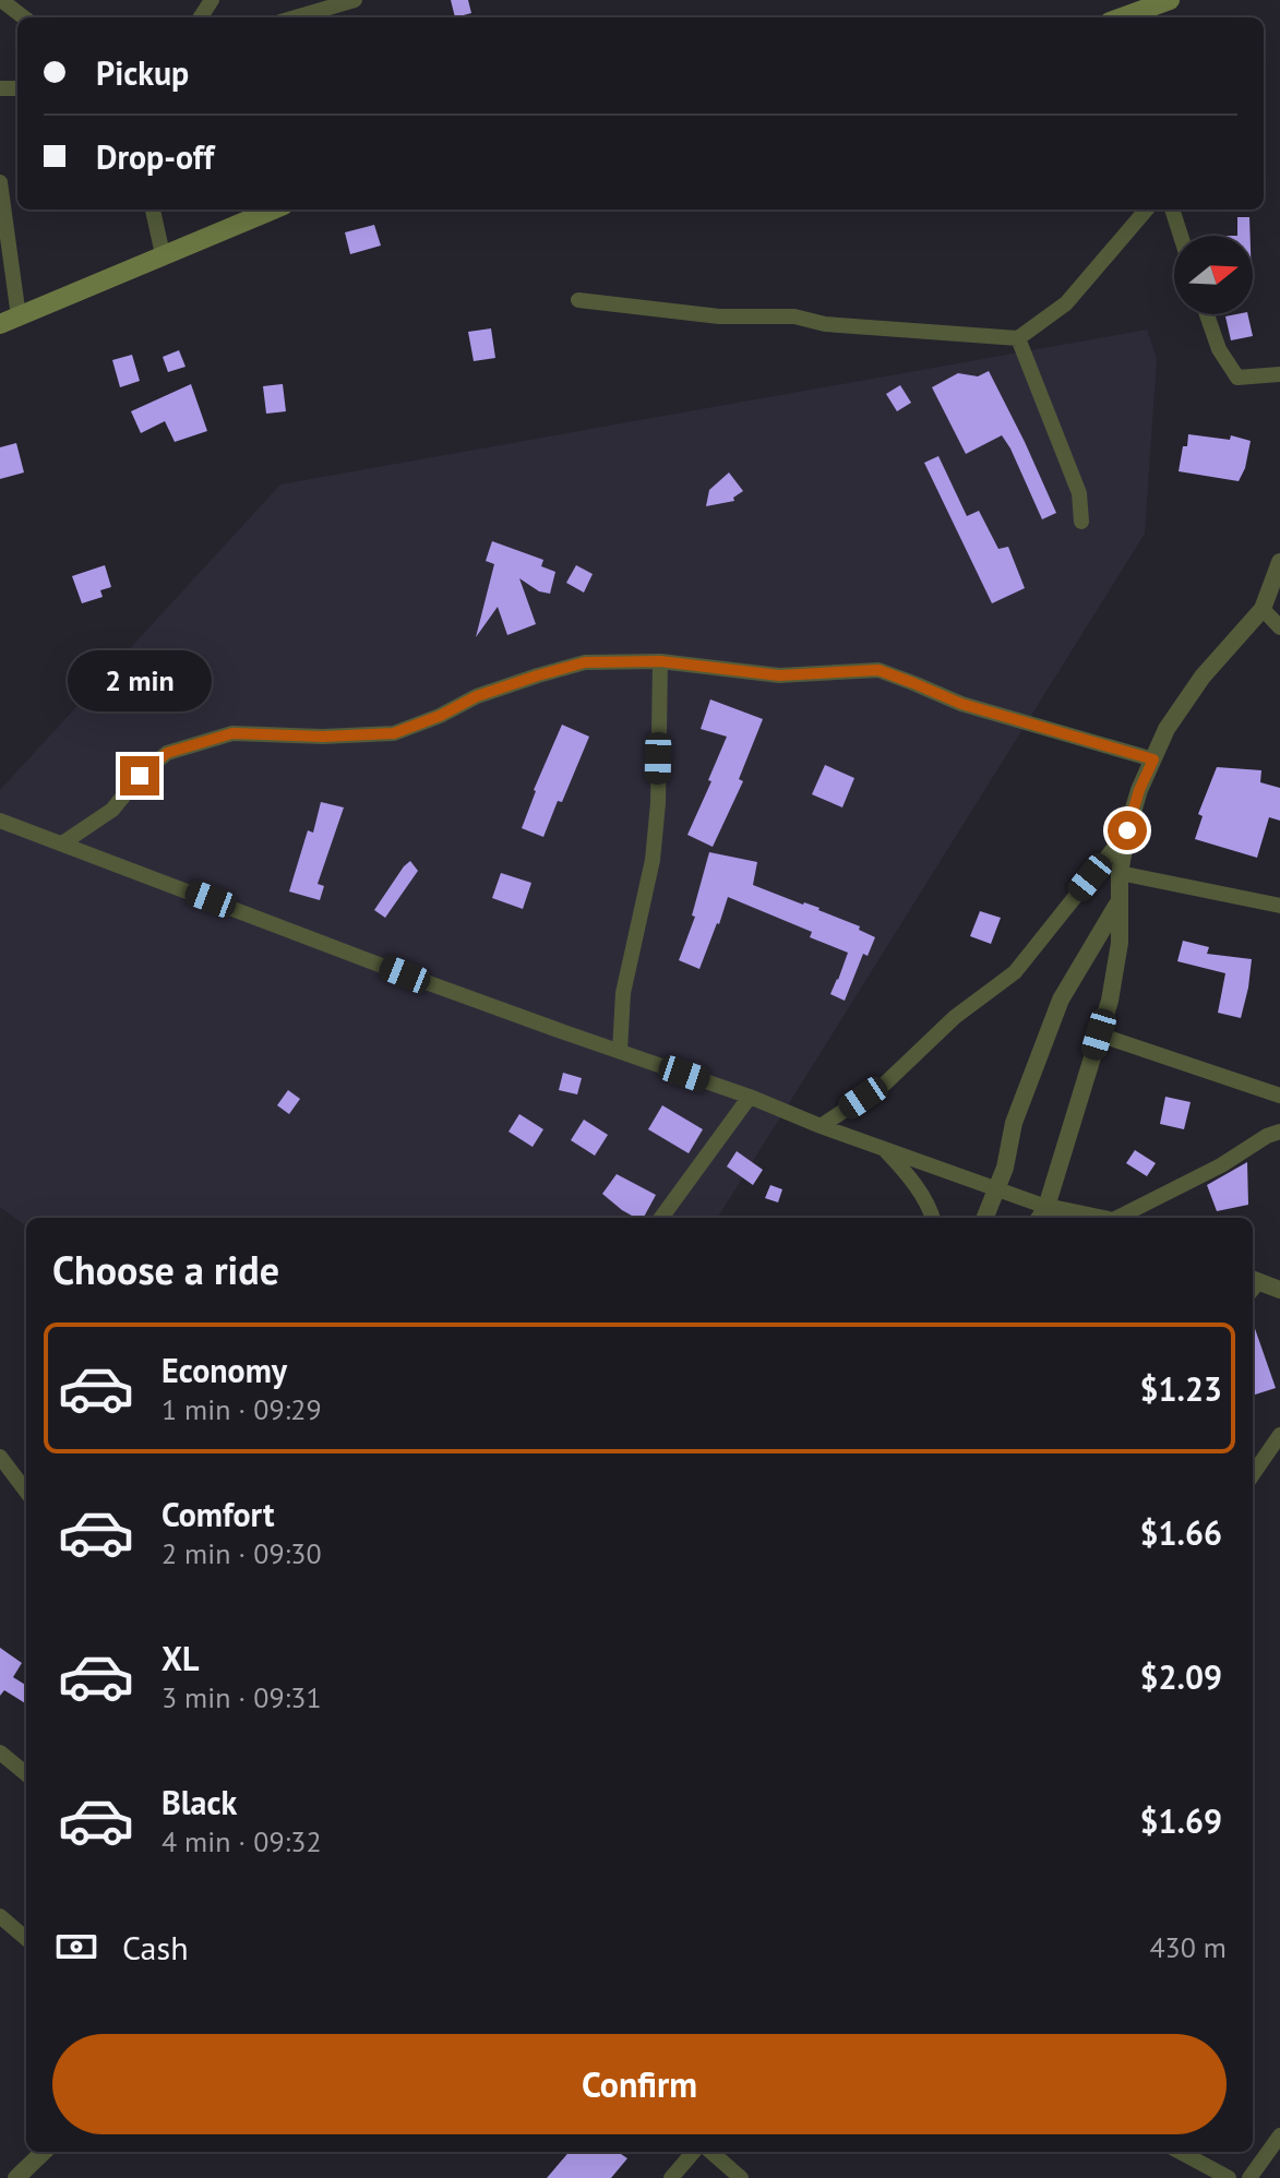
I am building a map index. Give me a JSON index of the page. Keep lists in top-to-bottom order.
{
  "north": "right",
  "page": {
    "banner": ["Pickup", "Drop-off"],
    "bubble": "2 min",
    "heading": "Choose a ride",
    "list": [
      {
        "name": "Economy",
        "note": "1 min · 09:29",
        "value": "$1.23"
      },
      {
        "name": "Comfort",
        "note": "2 min · 09:30",
        "value": "$1.66"
      },
      {
        "name": "XL",
        "note": "3 min · 09:31",
        "value": "$2.09"
      },
      {
        "name": "Black",
        "note": "4 min · 09:32",
        "value": "$1.69"
      }
    ],
    "pay": ["Cash", "430 m"],
    "buttons": "Confirm"
  }
}
